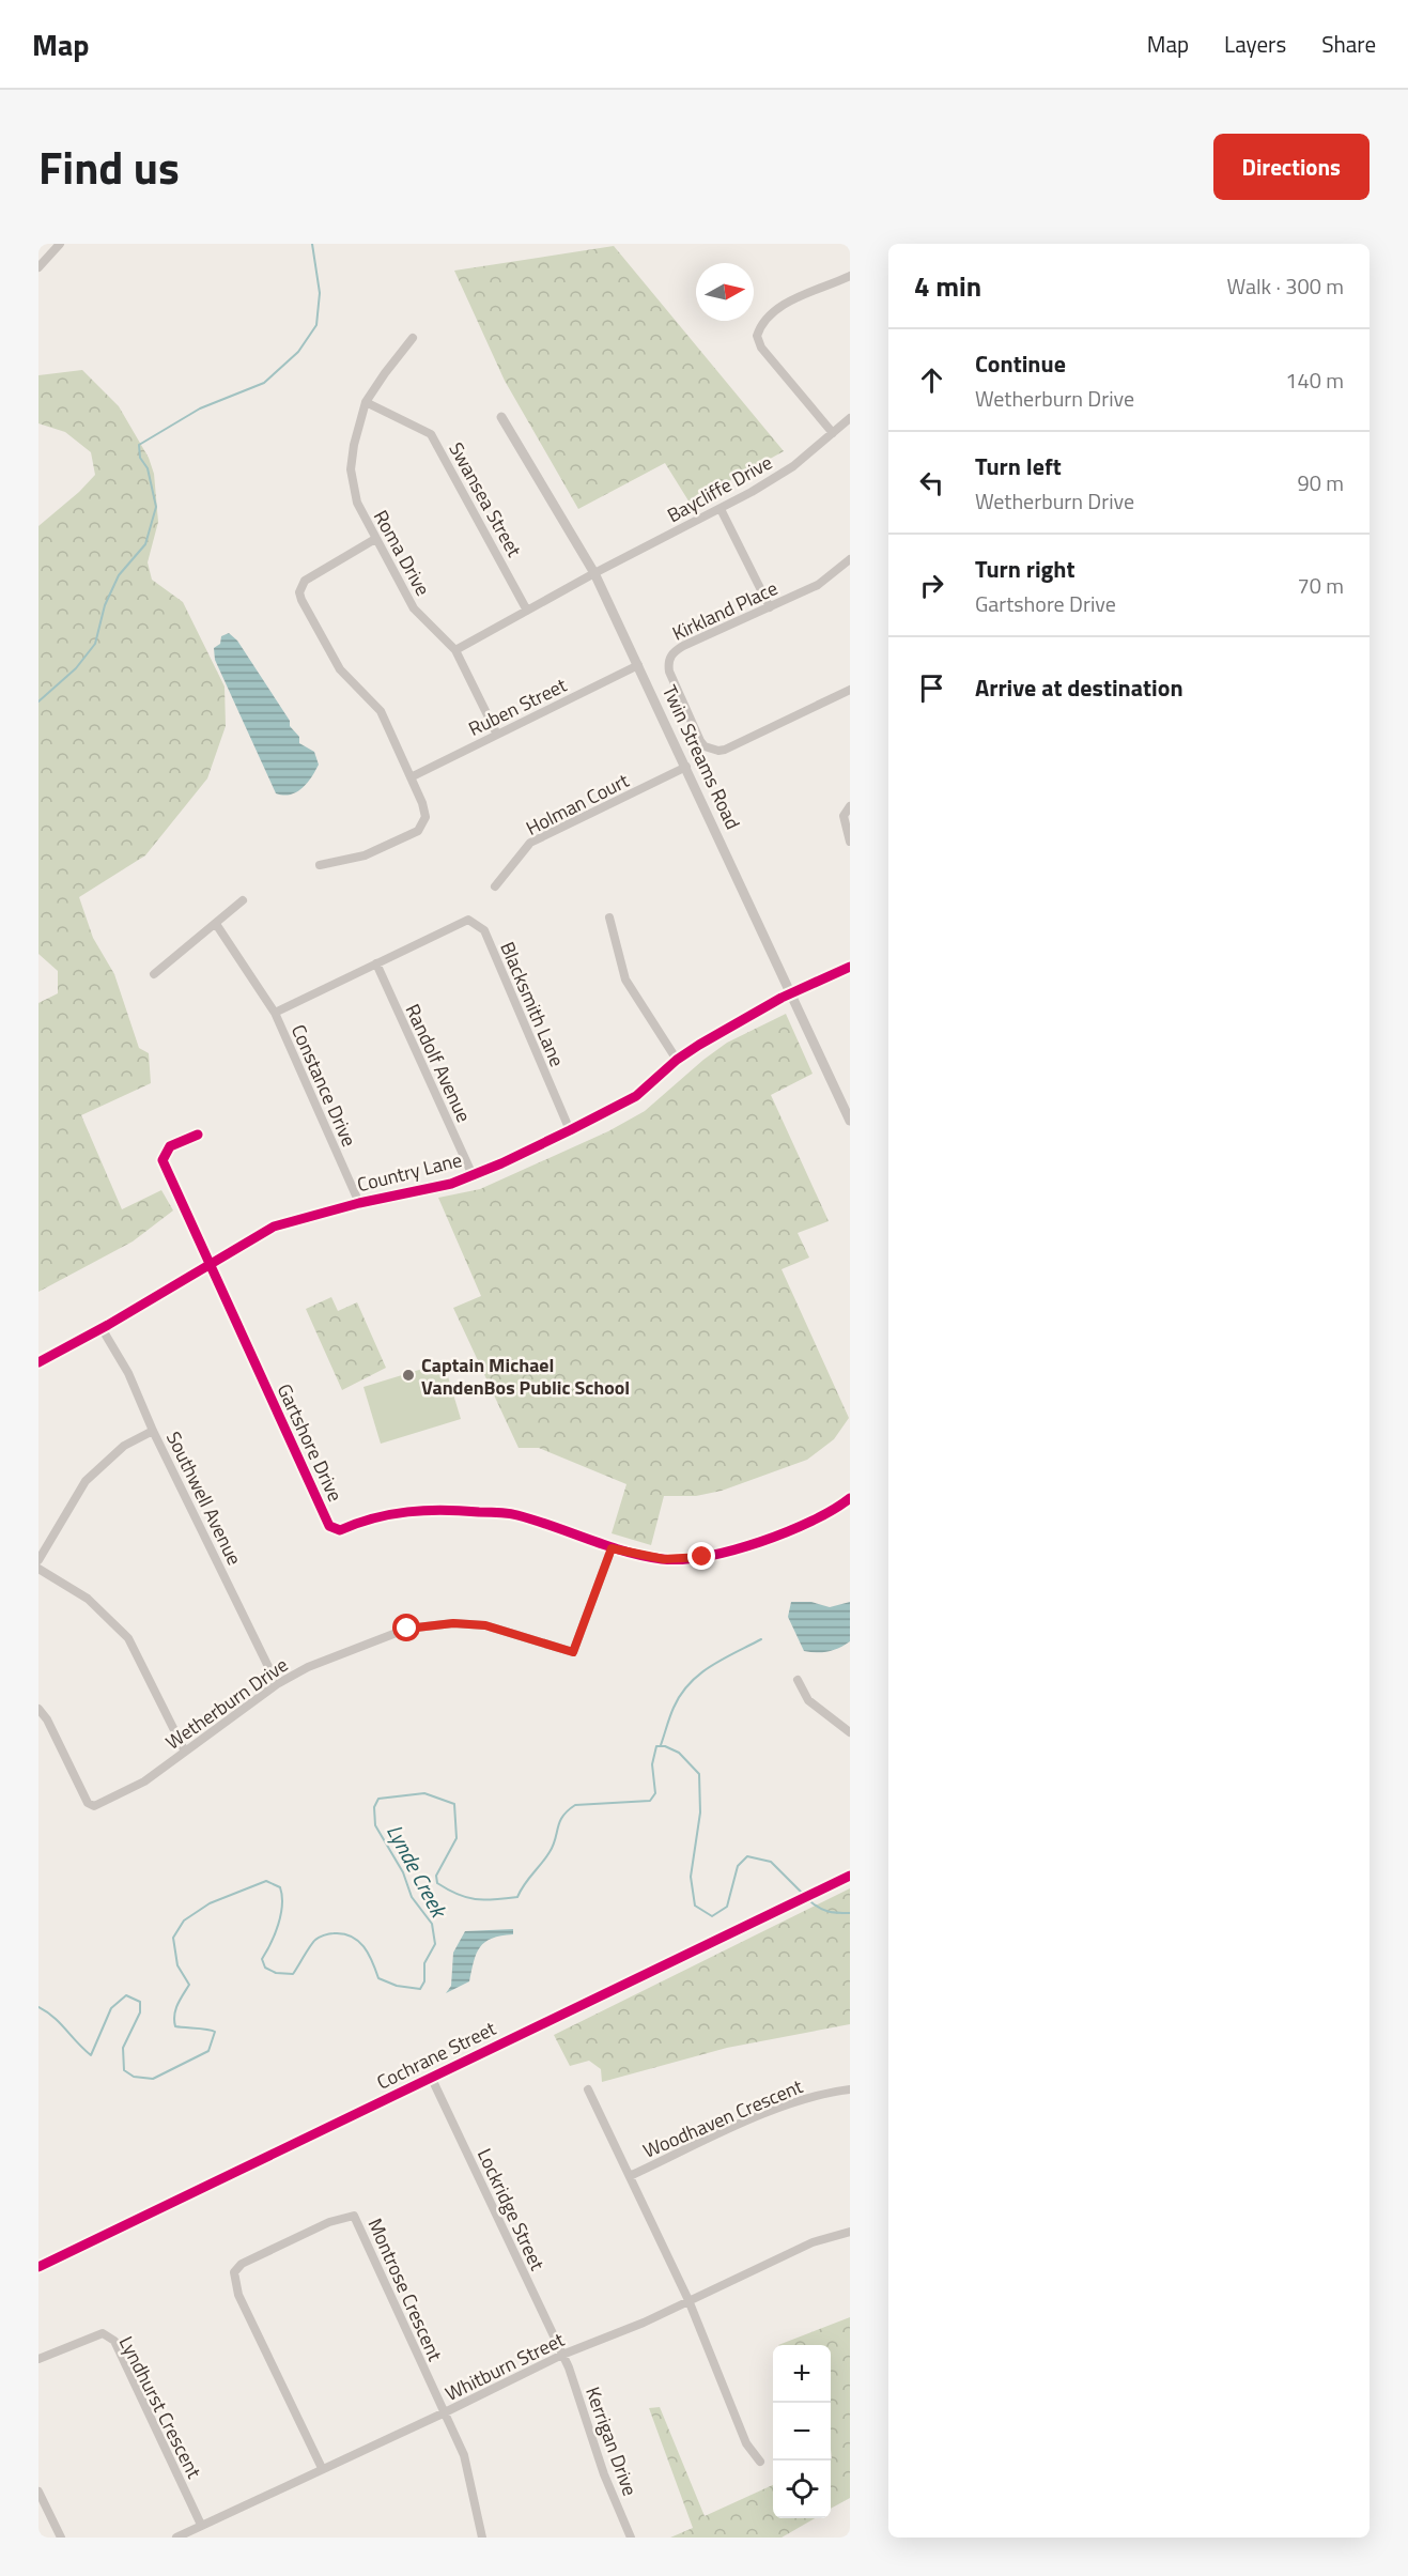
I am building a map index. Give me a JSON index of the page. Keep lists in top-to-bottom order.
{
  "streets": {
    "street": [
      "Baycliffe Drive",
      "Swansea Street",
      "Roma Drive",
      "Kirkland Place",
      "Ruben Street",
      "Twin Streams Road",
      "Holman Court",
      "Blacksmith Lane",
      "Randolf Avenue",
      "Constance Drive",
      "Country Lane",
      "Gartshore Drive",
      "Southwell Avenue",
      "Wetherburn Drive",
      "Cochrane Street",
      "Woodhaven Crescent",
      "Lockridge Street",
      "Montrose Crescent",
      "Whitburn Street",
      "Lyndhurst Crescent",
      "Kerrigan Drive"
    ]
  },
  "crossings": [
    ["Baycliffe Drive", "Swansea Street"],
    ["Baycliffe Drive", "Roma Drive"],
    ["Baycliffe Drive", "Twin Streams Road"],
    ["Swansea Street", "Roma Drive"],
    ["Roma Drive", "Ruben Street"],
    ["Ruben Street", "Twin Streams Road"],
    ["Twin Streams Road", "Holman Court"],
    ["Twin Streams Road", "Country Lane"],
    ["Blacksmith Lane", "Randolf Avenue"],
    ["Blacksmith Lane", "Constance Drive"],
    ["Blacksmith Lane", "Country Lane"],
    ["Randolf Avenue", "Constance Drive"],
    ["Randolf Avenue", "Country Lane"],
    ["Constance Drive", "Country Lane"],
    ["Country Lane", "Gartshore Drive"],
    ["Country Lane", "Southwell Avenue"],
    ["Gartshore Drive", "Wetherburn Drive"],
    ["Southwell Avenue", "Wetherburn Drive"],
    ["Cochrane Street", "Lockridge Street"],
    ["Woodhaven Crescent", "Whitburn Street"],
    ["Lockridge Street", "Whitburn Street"],
    ["Lockridge Street", "Kerrigan Drive"],
    ["Montrose Crescent", "Whitburn Street"],
    ["Whitburn Street", "Lyndhurst Crescent"],
    ["Whitburn Street", "Kerrigan Drive"]
  ],
  "water": ["Lynde Creek"],
  "places": ["Captain Michael VandenBos Public School"],
  "north": "right",
  "page": {
    "header": "Map",
    "nav": ["Map", "Layers", "Share"],
    "title": "Find us",
    "buttons": "Directions",
    "heading": ["4 min", "Walk · 300 m"],
    "list": [
      ["Continue", "Wetherburn Drive", "140 m"],
      ["Turn left", "Wetherburn Drive", "90 m"],
      ["Turn right", "Gartshore Drive", "70 m"],
      "Arrive at destination"
    ],
    "map_buttons": ["+", "−"]
  }
}
